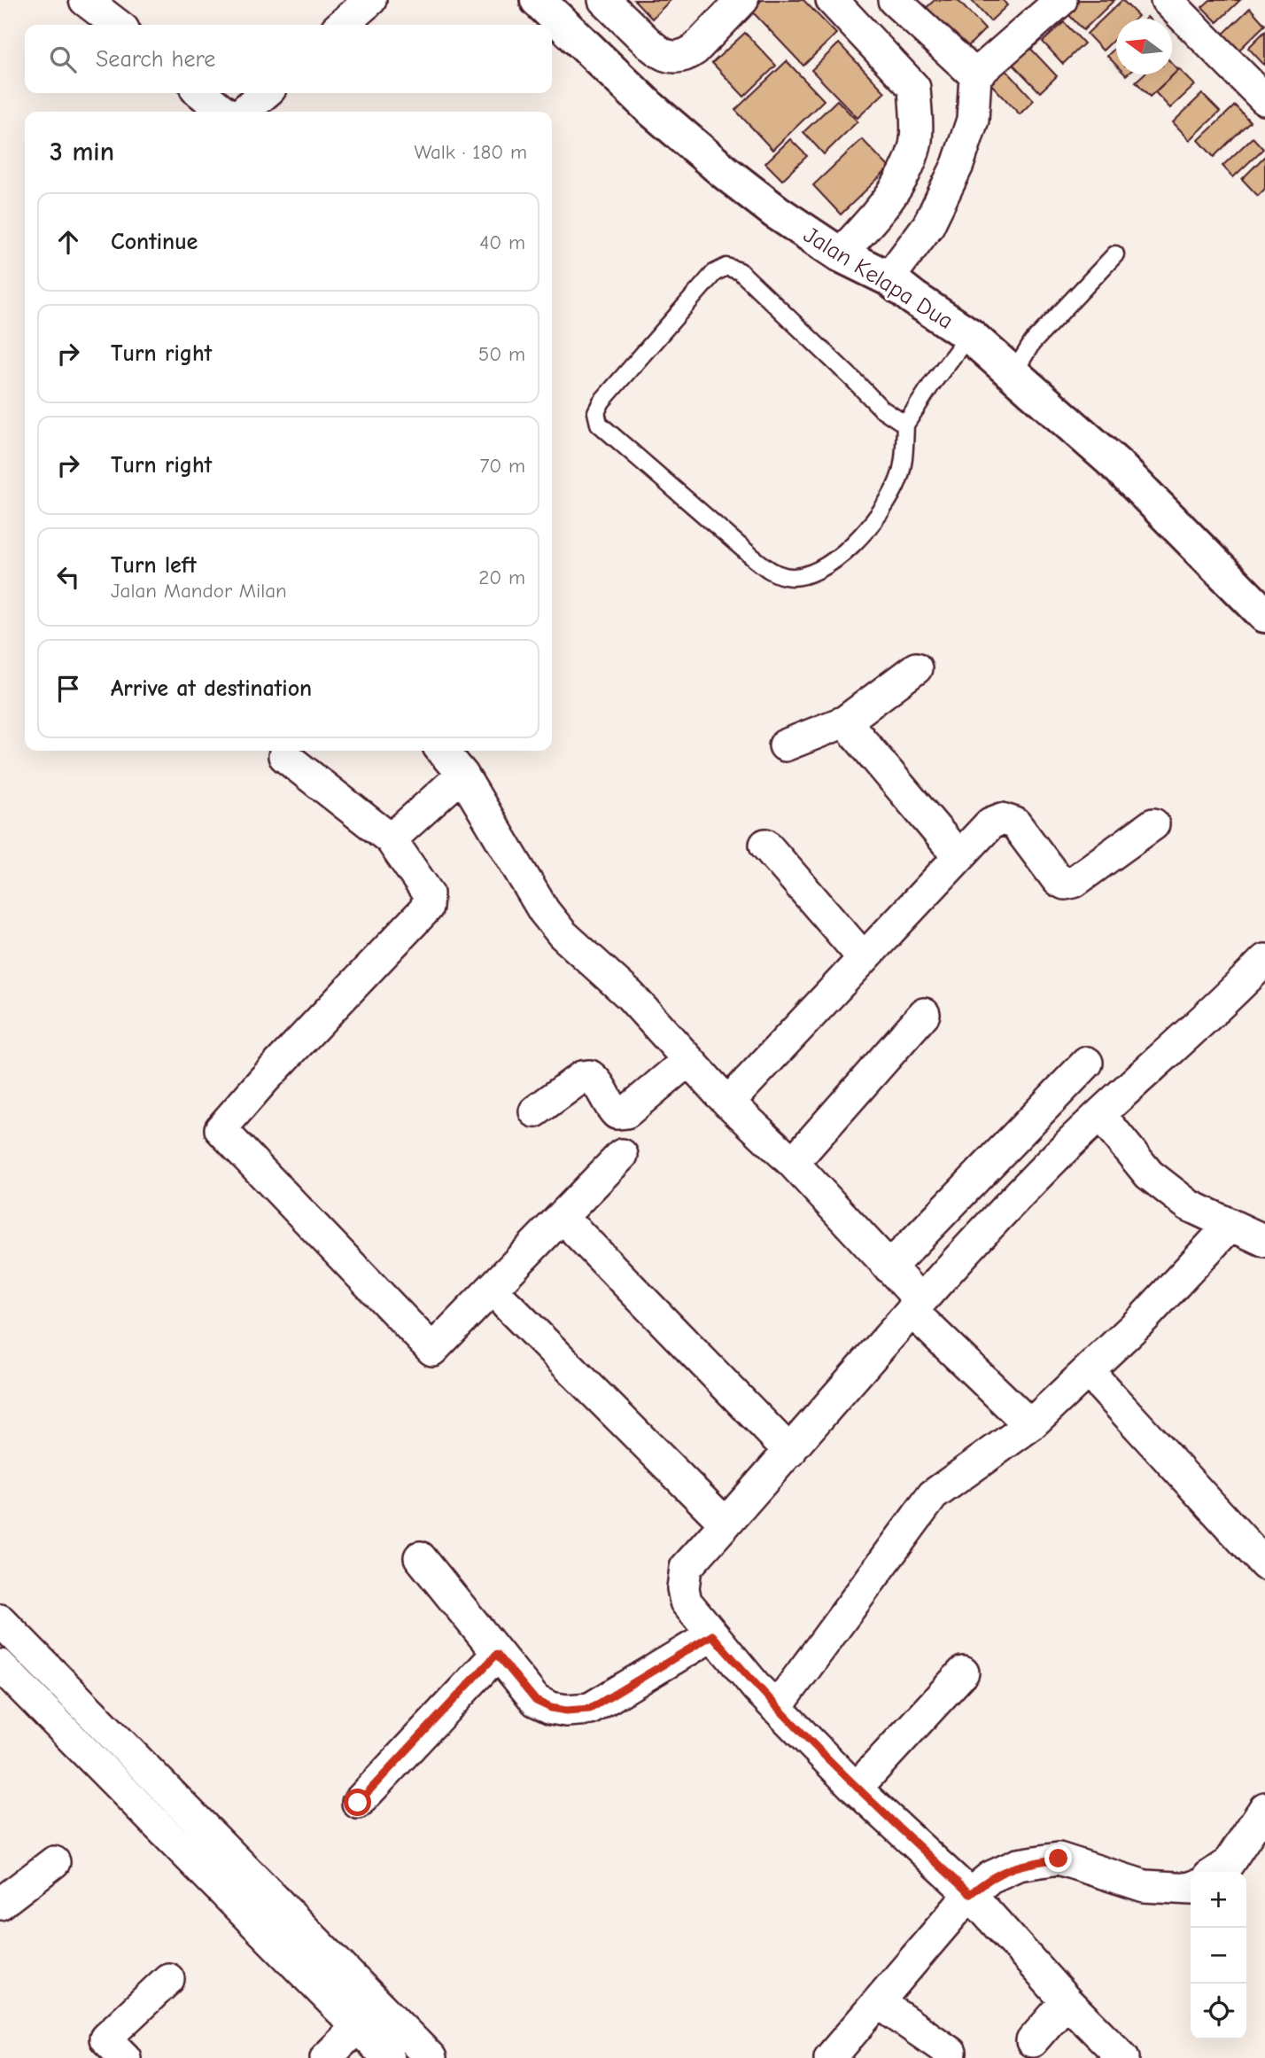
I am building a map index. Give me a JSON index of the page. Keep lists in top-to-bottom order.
{
  "streets": {
    "main road": ["Jalan Kelapa Dua"]
  },
  "north": "left",
  "page": {
    "search": "Search here",
    "heading": ["3 min", "Walk · 180 m"],
    "list": [
      ["Continue", "40 m"],
      ["Turn right", "50 m"],
      ["Turn right", "70 m"],
      ["Turn left", "Jalan Mandor Milan", "20 m"],
      "Arrive at destination"
    ],
    "map_buttons": ["+", "−"]
  }
}
